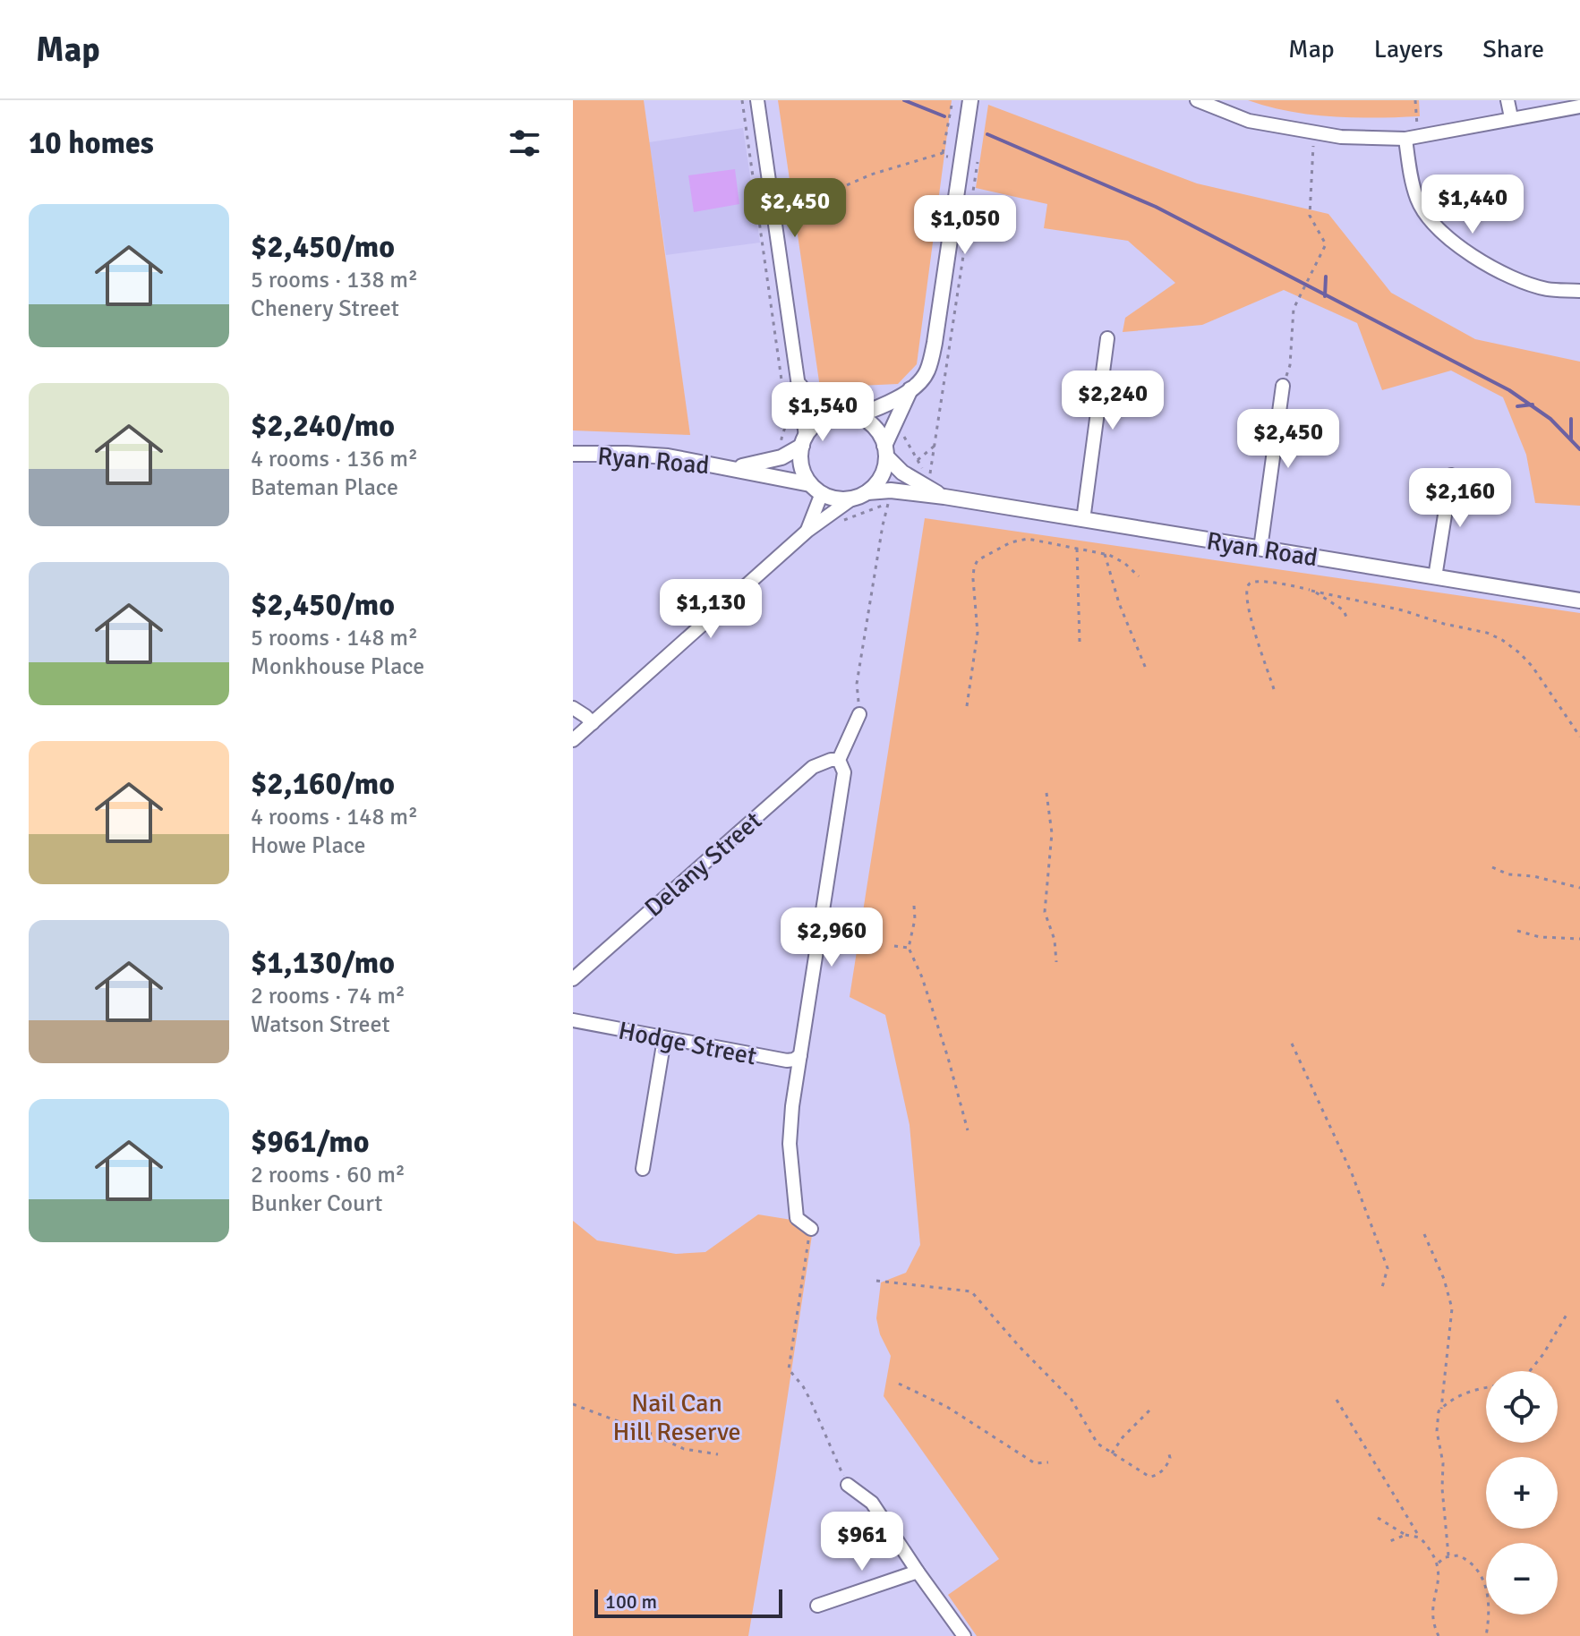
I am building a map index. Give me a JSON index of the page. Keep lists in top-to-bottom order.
{
  "streets": {
    "street": ["Ryan Road", "Delany Street", "Hodge Street"]
  },
  "parks": ["Nail Can Hill Reserve"],
  "scale_bar": "100 m",
  "page": {
    "header": "Map",
    "nav": ["Map", "Layers", "Share"],
    "heading": "10 homes",
    "price": [
      "$1,440",
      "$2,450",
      "$1,050",
      "$2,240",
      "$1,540",
      "$2,450",
      "$2,160",
      "$1,130",
      "$2,960",
      "$961"
    ],
    "list": [
      {
        "name": "$2,450/mo",
        "note": "5 rooms · 138 m² · Chenery Street"
      },
      {
        "name": "$2,240/mo",
        "note": "4 rooms · 136 m² · Bateman Place"
      },
      {
        "name": "$2,450/mo",
        "note": "5 rooms · 148 m² · Monkhouse Place"
      },
      {
        "name": "$2,160/mo",
        "note": "4 rooms · 148 m² · Howe Place"
      },
      {
        "name": "$1,130/mo",
        "note": "2 rooms · 74 m² · Watson Street"
      },
      {
        "name": "$961/mo",
        "note": "2 rooms · 60 m² · Bunker Court"
      }
    ],
    "map_buttons": ["+", "−"],
    "scale": "100 m"
  }
}
